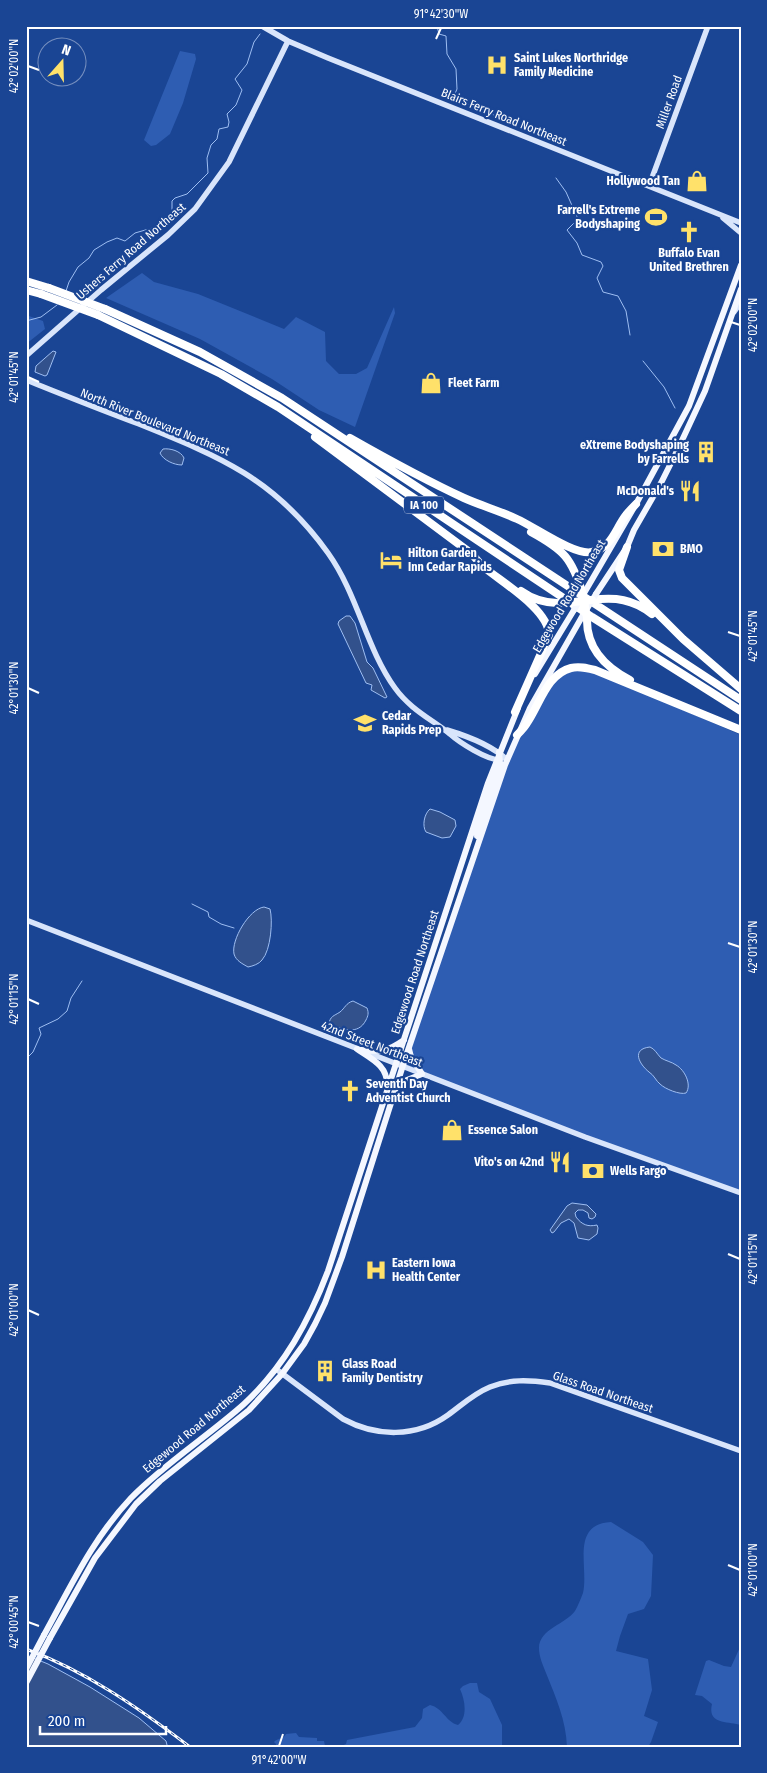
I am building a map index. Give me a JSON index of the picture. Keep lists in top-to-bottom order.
{
  "streets": {
    "highway": ["IA 100"],
    "main road": ["Edgewood Road Northeast"],
    "street": [
      "Miller Road",
      "Blairs Ferry Road Northeast",
      "Ushers Ferry Road Northeast",
      "North River Boulevard Northeast",
      "42nd Street Northeast",
      "Glass Road Northeast"
    ]
  },
  "crossings": [
    ["Miller Road", "Blairs Ferry Road Northeast"],
    ["Blairs Ferry Road Northeast", "Ushers Ferry Road Northeast"],
    ["North River Boulevard Northeast", "Edgewood Road Northeast"],
    ["Edgewood Road Northeast", "42nd Street Northeast"],
    ["Edgewood Road Northeast", "Glass Road Northeast"]
  ],
  "places": {
    "hospital": ["Saint Lukes Northridge Family Medicine", "Eastern Iowa Health Center"],
    "shop": ["Hollywood Tan", "Fleet Farm", "Essence Salon"],
    "sports": ["Farrell's Extreme Bodyshaping"],
    "church": ["Buffalo Evan United Brethren", "Seventh Day Adventist Church"],
    "building": ["eXtreme Bodyshaping by Farrells", "Glass Road Family Dentistry"],
    "restaurant": ["McDonald's", "Vito's on 42nd"],
    "bank": ["BMO", "Wells Fargo"],
    "hotel": ["Hilton Garden Inn Cedar Rapids"],
    "school or university": ["Cedar Rapids Prep"]
  },
  "scale_bar": "200 m",
  "north": "top",
  "coordinates": [
    "91°42'30\"W",
    "42°02'00\"N",
    "42°01'45\"N",
    "42°01'30\"N",
    "42°01'15\"N",
    "42°01'00\"N",
    "42°00'45\"N",
    "91°42'00\"W"
  ]
}
